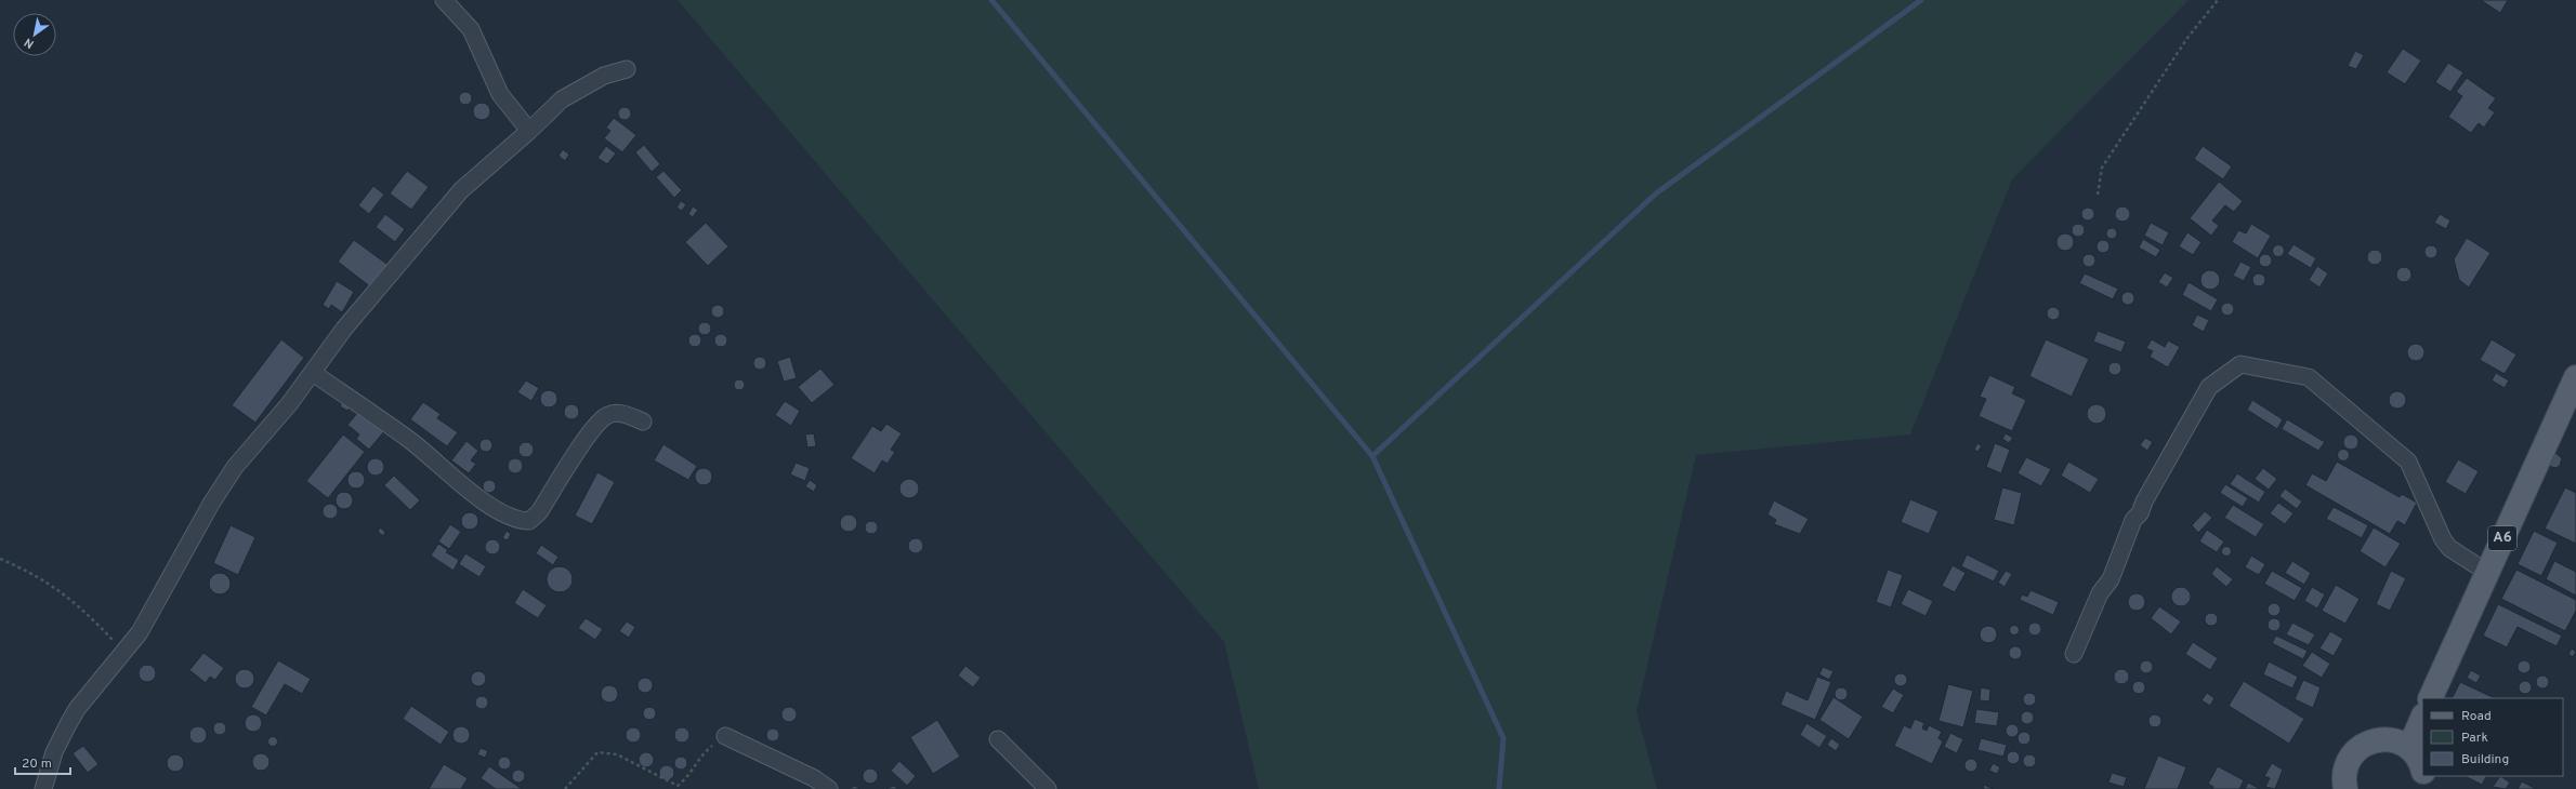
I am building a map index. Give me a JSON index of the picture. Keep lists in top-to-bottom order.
{
  "streets": {
    "main road": ["A6"]
  },
  "legend": ["Road", "Park", "Building"],
  "scale_bar": "20 m",
  "north": "bottom left"
}
